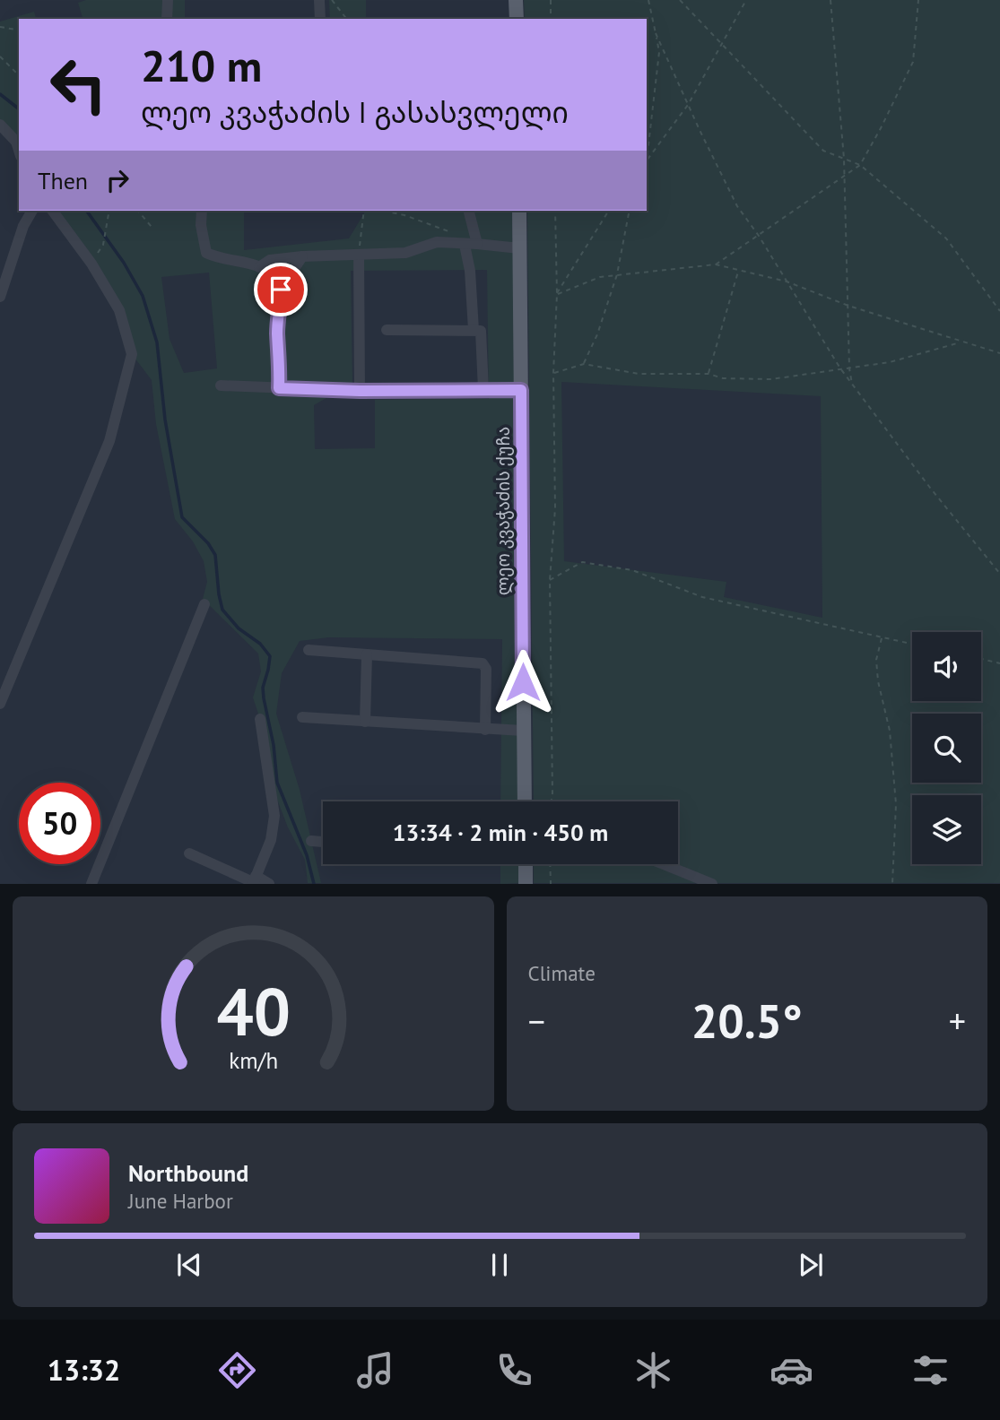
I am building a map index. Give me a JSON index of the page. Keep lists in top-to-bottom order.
{
  "streets": {
    "main road": ["ლეო კვაჭაძის ქუჩა"]
  },
  "page": {
    "turn": ["210 m", "ლეო კვაჭაძის I გასასვლელი"],
    "then": "Then",
    "limit": "50",
    "trip": "13:34 · 2 min · 450 m",
    "tile": "Climate",
    "heat": ["−", "20.5°", "+"],
    "song": ["Northbound", "June Harbor"],
    "tabs": "13:32",
    "gauge": ["40", "km/h"]
  }
}
